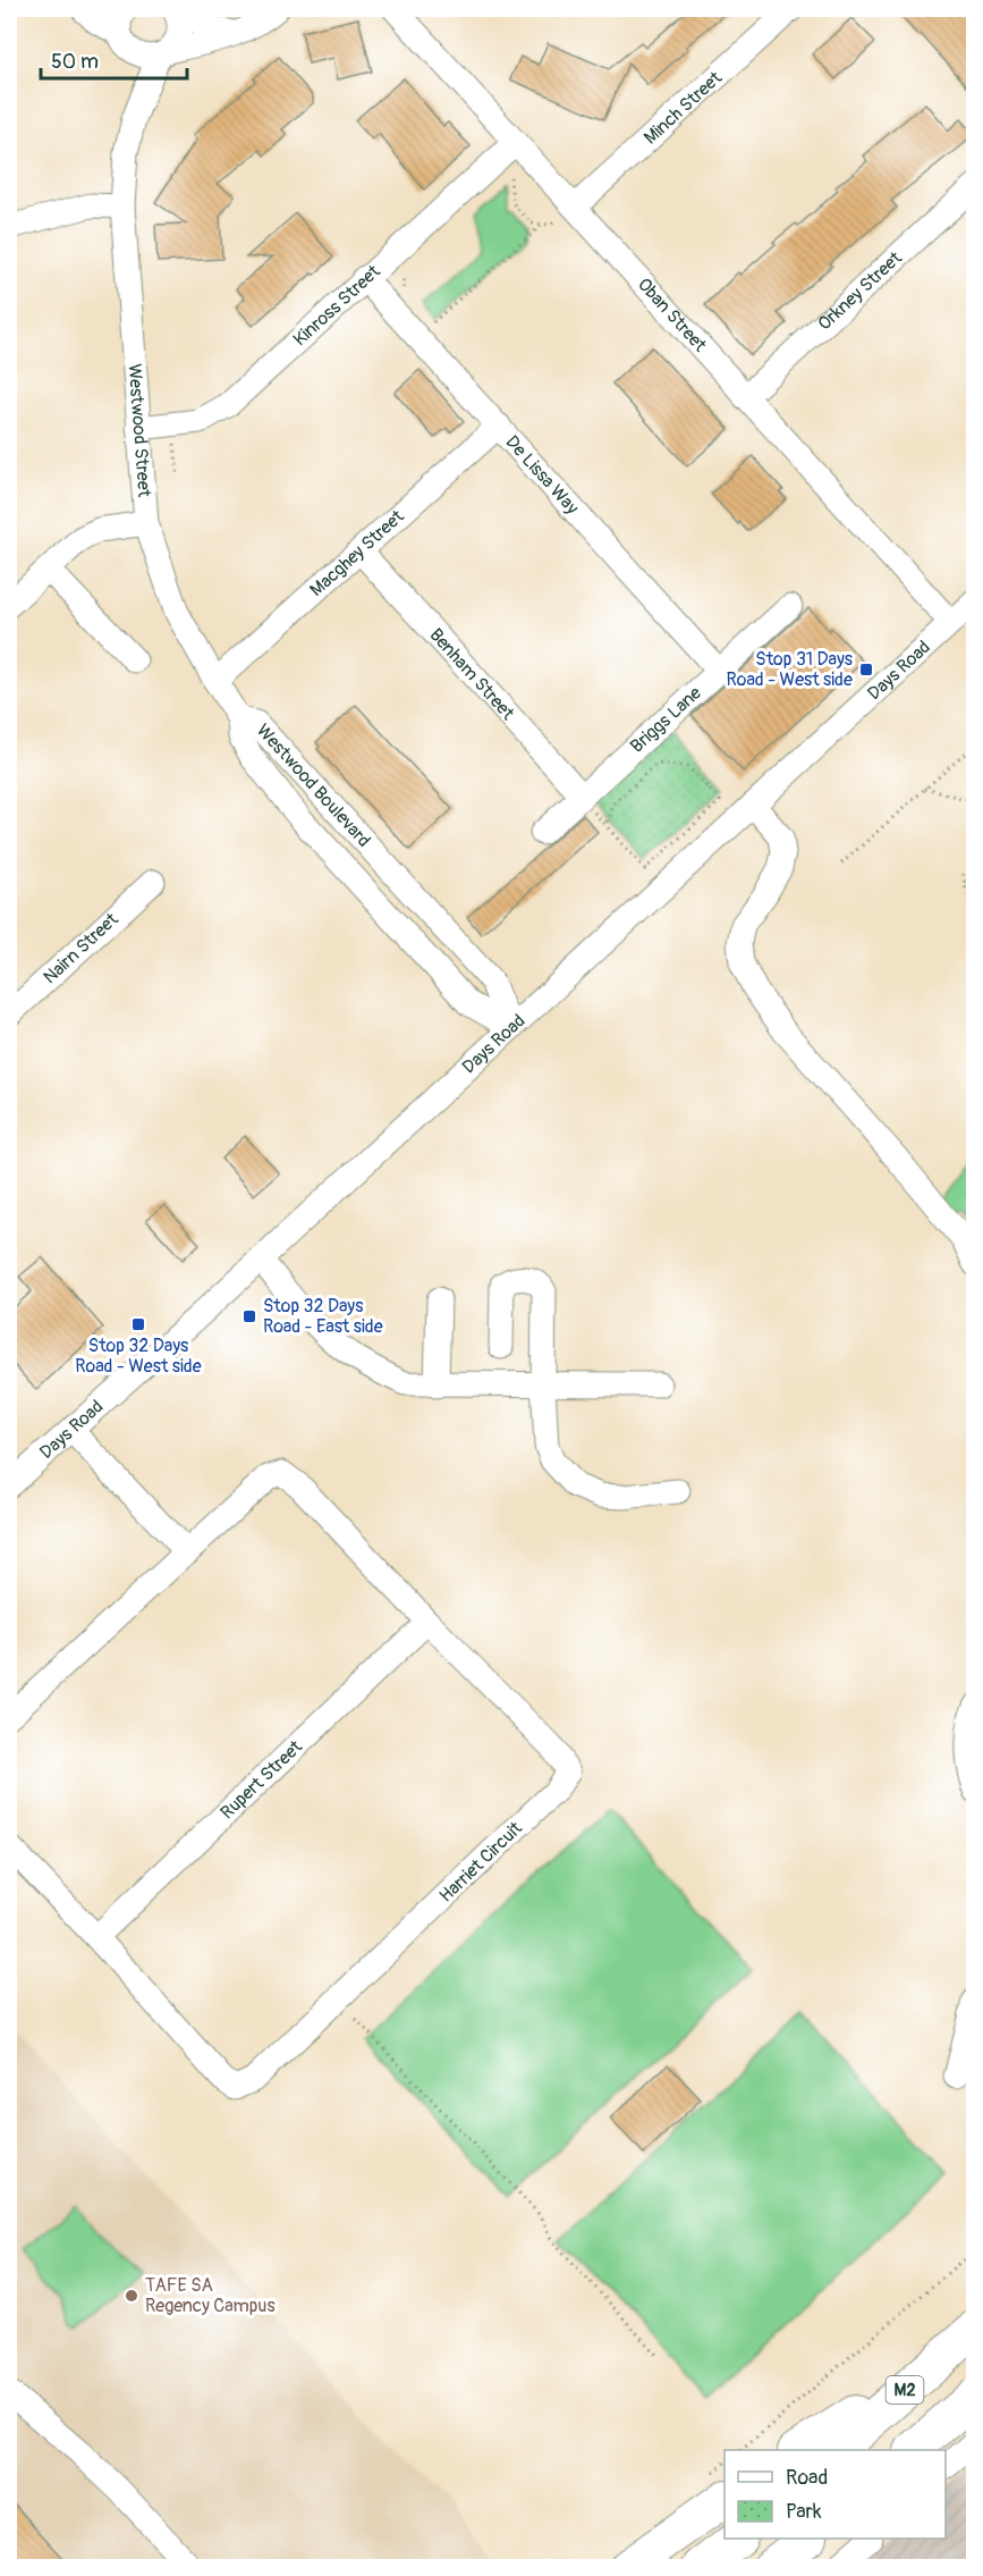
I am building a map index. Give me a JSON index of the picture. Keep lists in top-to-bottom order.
{
  "streets": {
    "highway": ["M2"],
    "street": [
      "Minch Street",
      "Orkney Street",
      "Kinross Street",
      "Oban Street",
      "Westwood Street",
      "De Lissa Way",
      "Macghey Street",
      "Days Road",
      "Benham Street",
      "Briggs Lane",
      "Westwood Boulevard",
      "Nairn Street",
      "Rupert Street",
      "Harriet Circuit"
    ]
  },
  "crossings": [
    ["Minch Street", "Oban Street"],
    ["Orkney Street", "Oban Street"],
    ["Kinross Street", "Oban Street"],
    ["Kinross Street", "Westwood Street"],
    ["Kinross Street", "De Lissa Way"],
    ["Oban Street", "Days Road"],
    ["Westwood Street", "Macghey Street"],
    ["Westwood Street", "Westwood Boulevard"],
    ["De Lissa Way", "Macghey Street"],
    ["De Lissa Way", "Briggs Lane"],
    ["Macghey Street", "Benham Street"],
    ["Days Road", "Westwood Boulevard"],
    ["Benham Street", "Briggs Lane"],
    ["Rupert Street", "Harriet Circuit"]
  ],
  "places": {
    "transit": ["Stop 31 Days Road - West side", "Stop 32 Days Road - East side", "Stop 32 Days Road - West side"],
    "other": ["TAFE SA Regency Campus"]
  },
  "legend": ["Road", "Park"],
  "scale_bar": "50 m"
}
